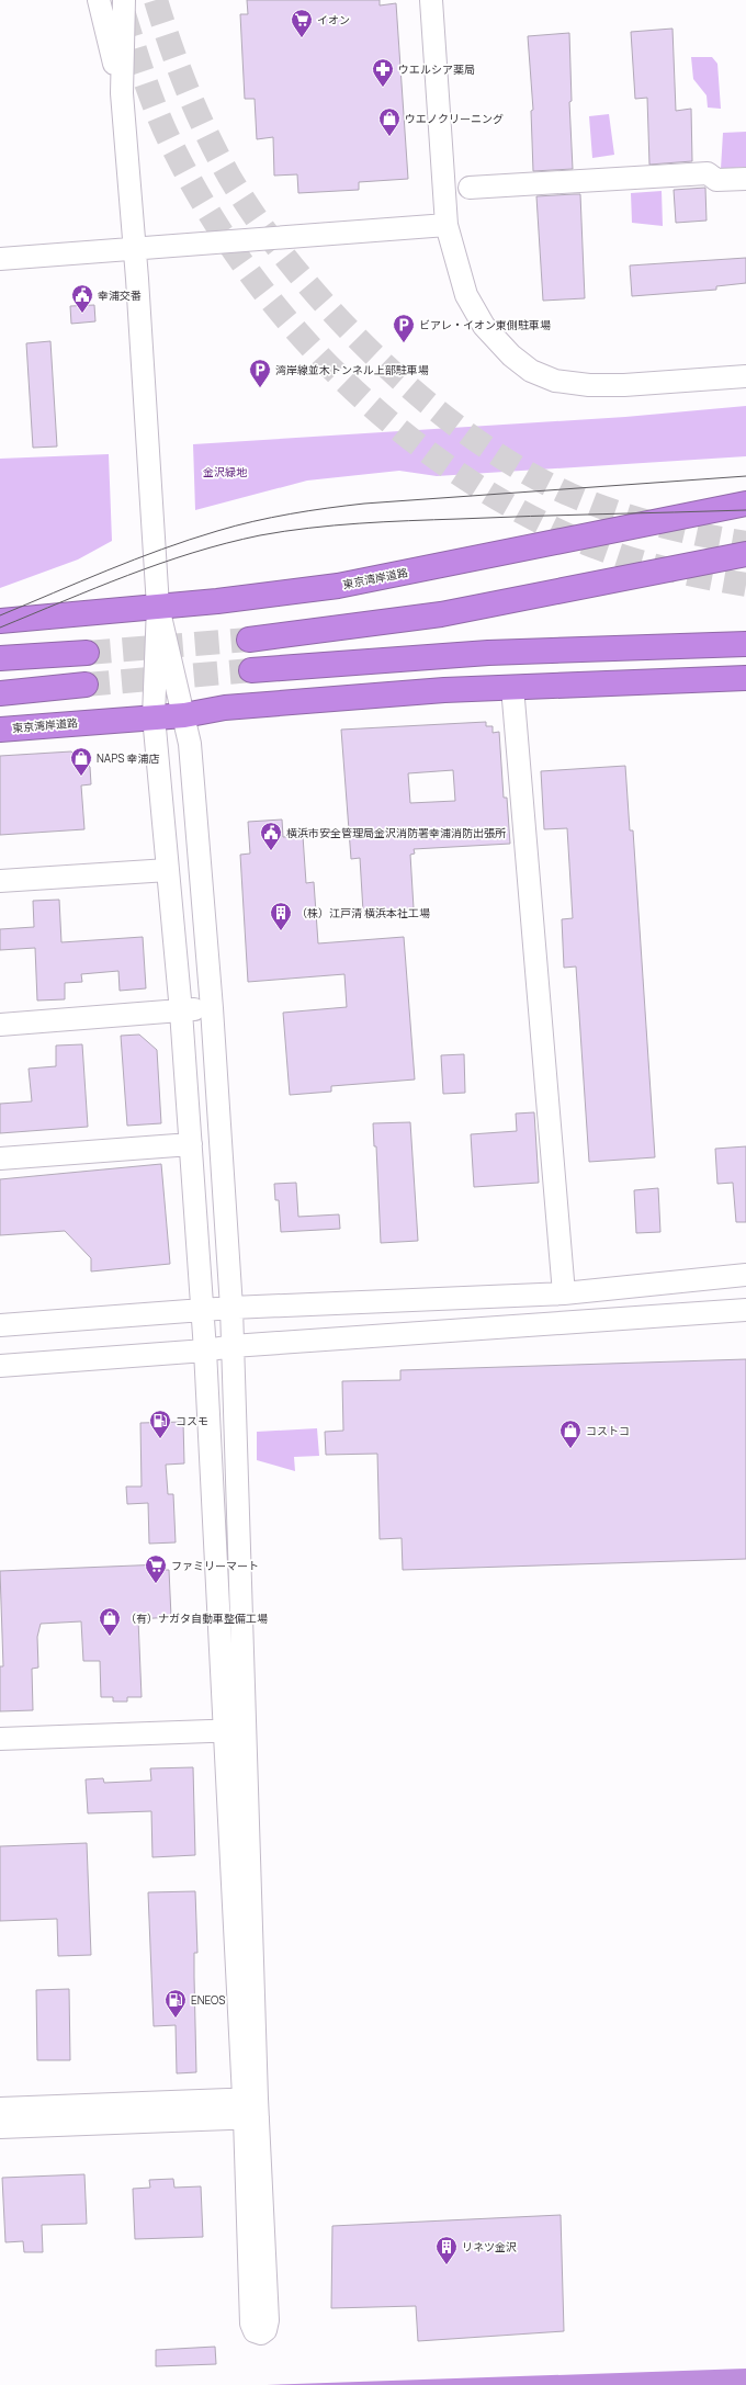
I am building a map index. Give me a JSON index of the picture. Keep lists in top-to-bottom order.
{
  "streets": {
    "highway": ["東京湾岸道路"]
  },
  "parks": ["金沢緑地"],
  "places": {
    "supermarket": ["イオン", "ファミリーマート"],
    "pharmacy": ["ウエルシア薬局"],
    "shop": [
      "ウエノクリーニング",
      "NAPS 幸浦店",
      "コストコ",
      "（有）ナガタ自動車整備工場"
    ],
    "public building": ["幸浦交番", "横浜市安全管理局金沢消防署幸浦消防出張所"],
    "parking": ["ビアレ・イオン東側駐車場", "湾岸線並木トンネル上部駐車場"],
    "building": ["（株）江戸清 横浜本社工場", "リネツ金沢"],
    "fuel station": ["コスモ", "ENEOS"]
  }
}
